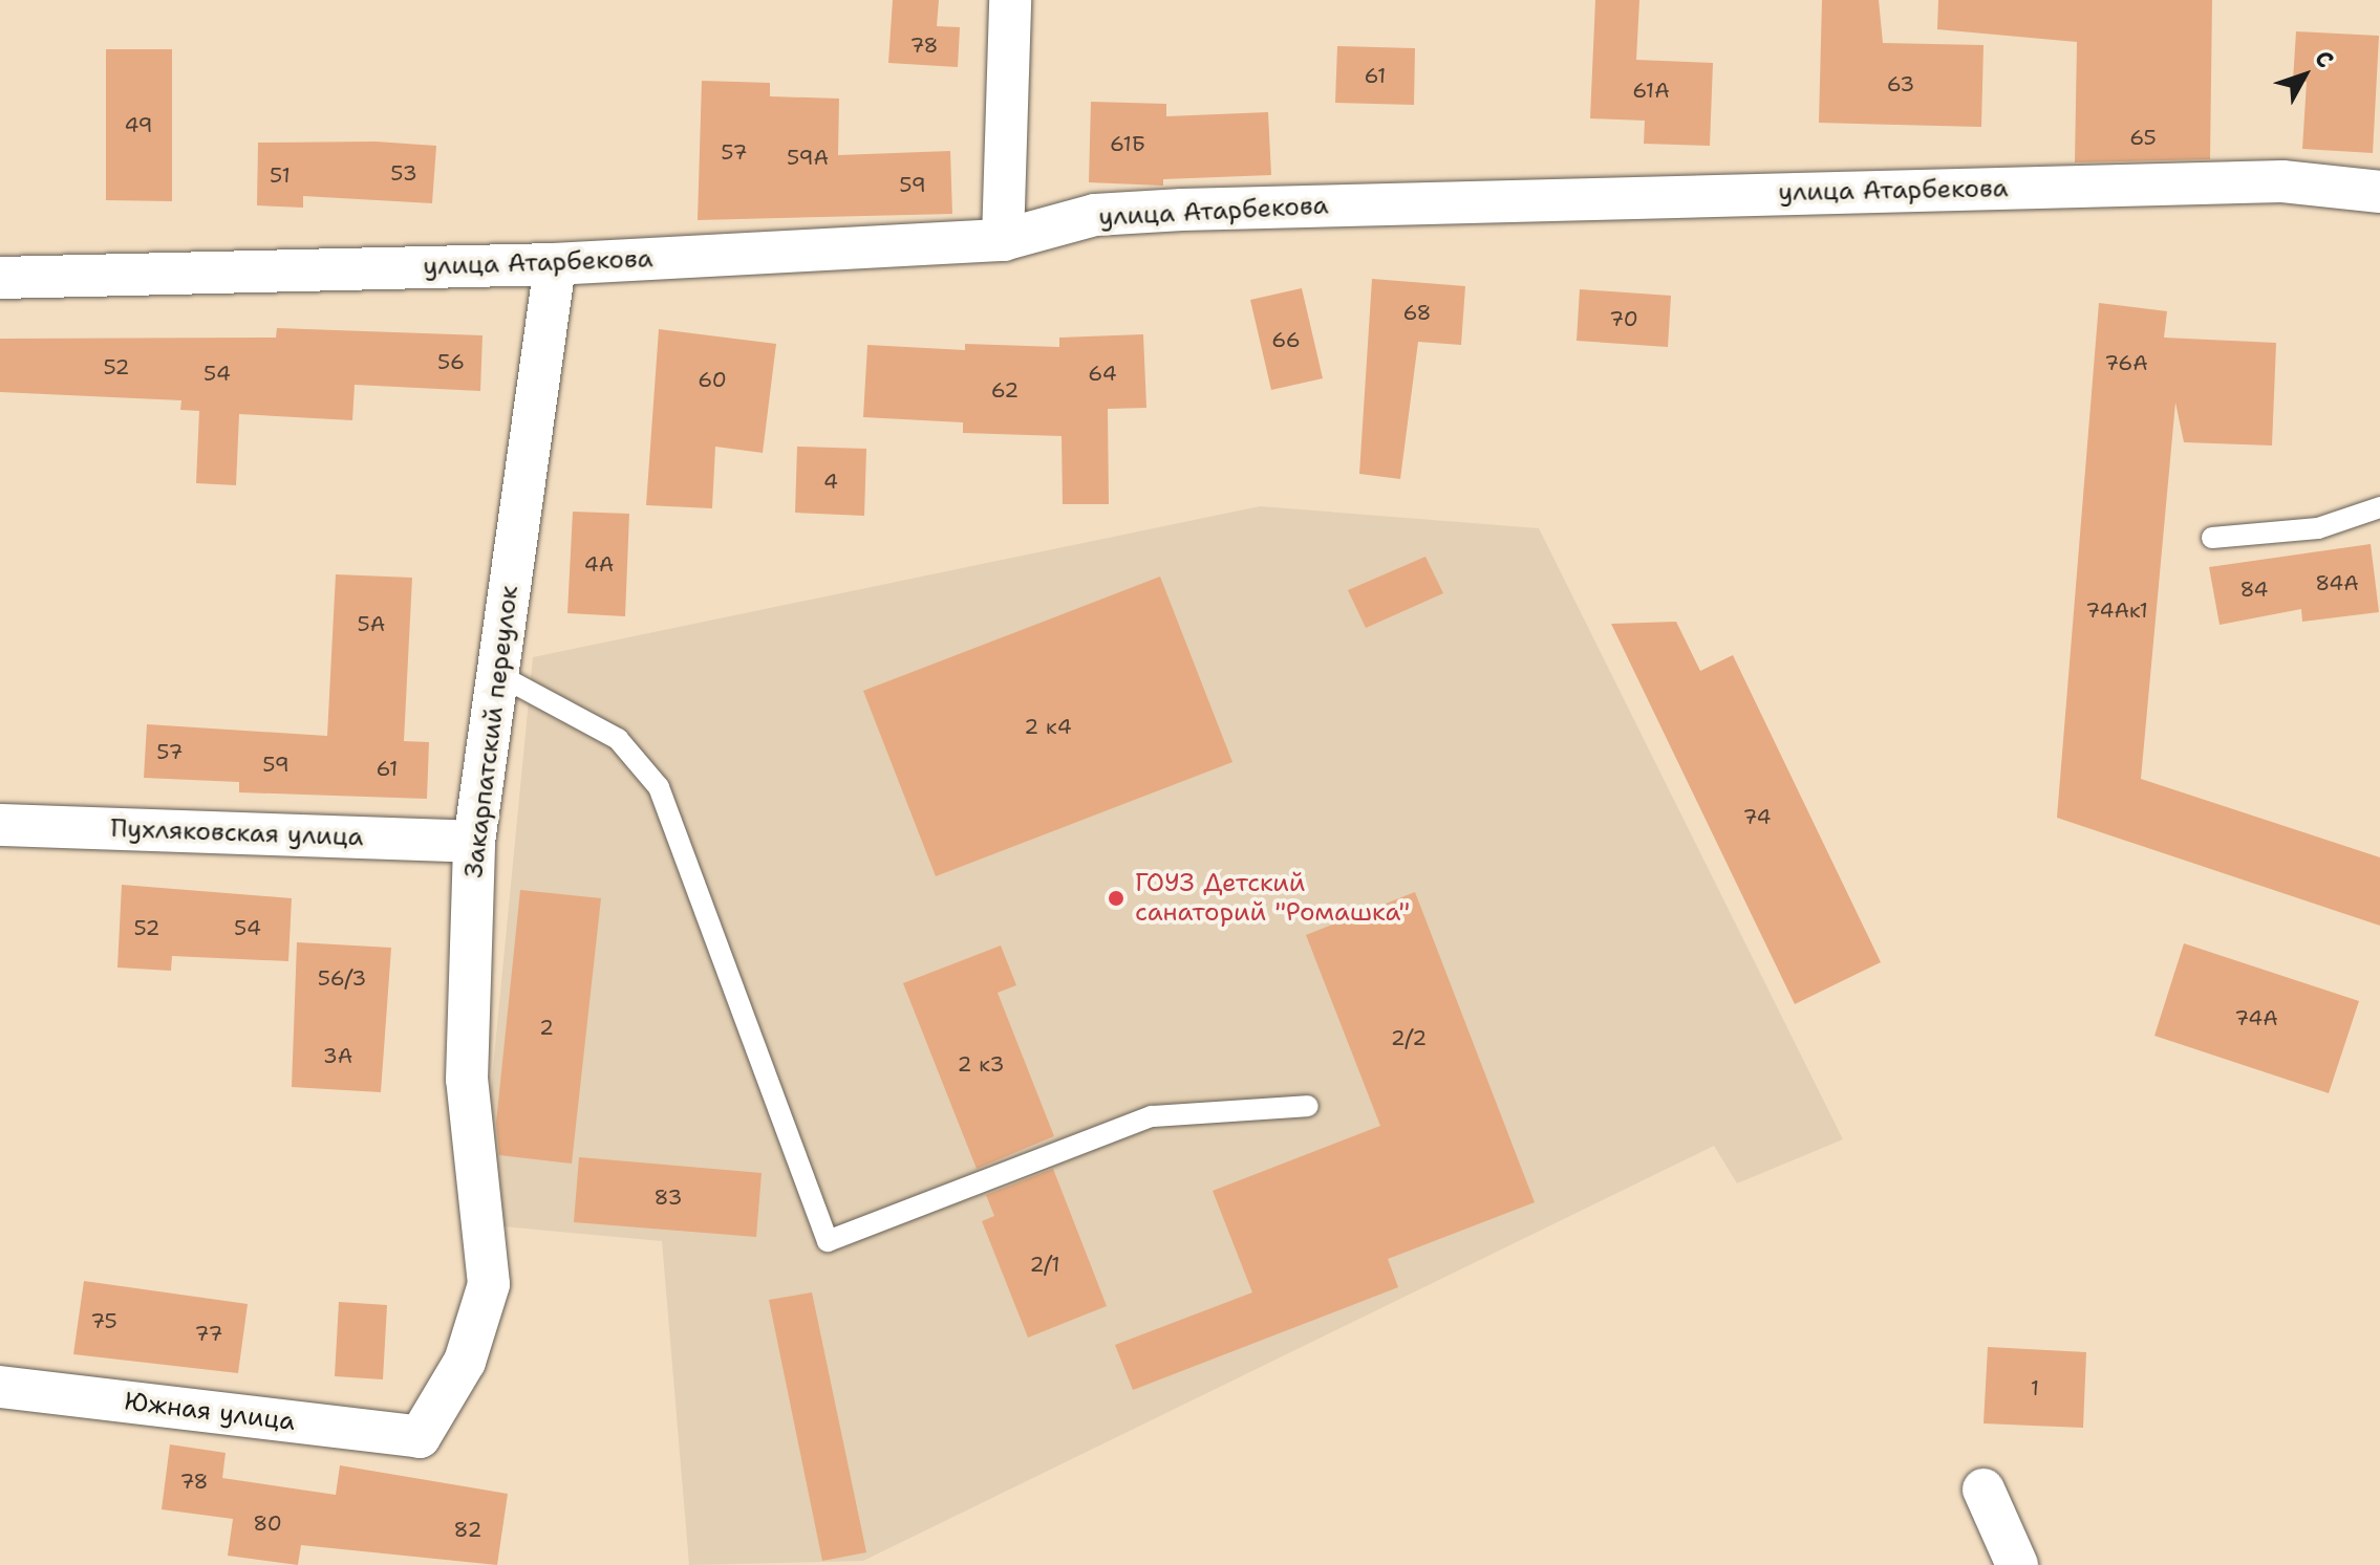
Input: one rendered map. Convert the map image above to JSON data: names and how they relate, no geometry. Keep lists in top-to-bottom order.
{
  "streets": {
    "street": [
      "улица Атарбекова",
      "Закарпатский переулок",
      "Пухляковская улица",
      "Южная улица"
    ]
  },
  "crossings": [
    ["улица Атарбекова", "Закарпатский переулок"],
    ["Закарпатский переулок", "Пухляковская улица"],
    ["Закарпатский переулок", "Южная улица"]
  ],
  "places": ["ГОУЗ Детский санаторий \"Ромашка\""],
  "house_numbers": [
    "78",
    "61",
    "63",
    "61А",
    "49",
    "65",
    "61Б",
    "57",
    "59А",
    "53",
    "51",
    "59",
    "68",
    "70",
    "66",
    "56",
    "76А",
    "52",
    "54",
    "64",
    "60",
    "62",
    "4",
    "4А",
    "84А",
    "84",
    "74Ак1",
    "5А",
    "2 к4",
    "57",
    "59",
    "61",
    "74",
    "52",
    "54",
    "56/3",
    "74А",
    "2",
    "2/2",
    "3А",
    "2 к3",
    "83",
    "2/1",
    "75",
    "77",
    "1",
    "78",
    "80",
    "82"
  ],
  "north": "top right"
}
